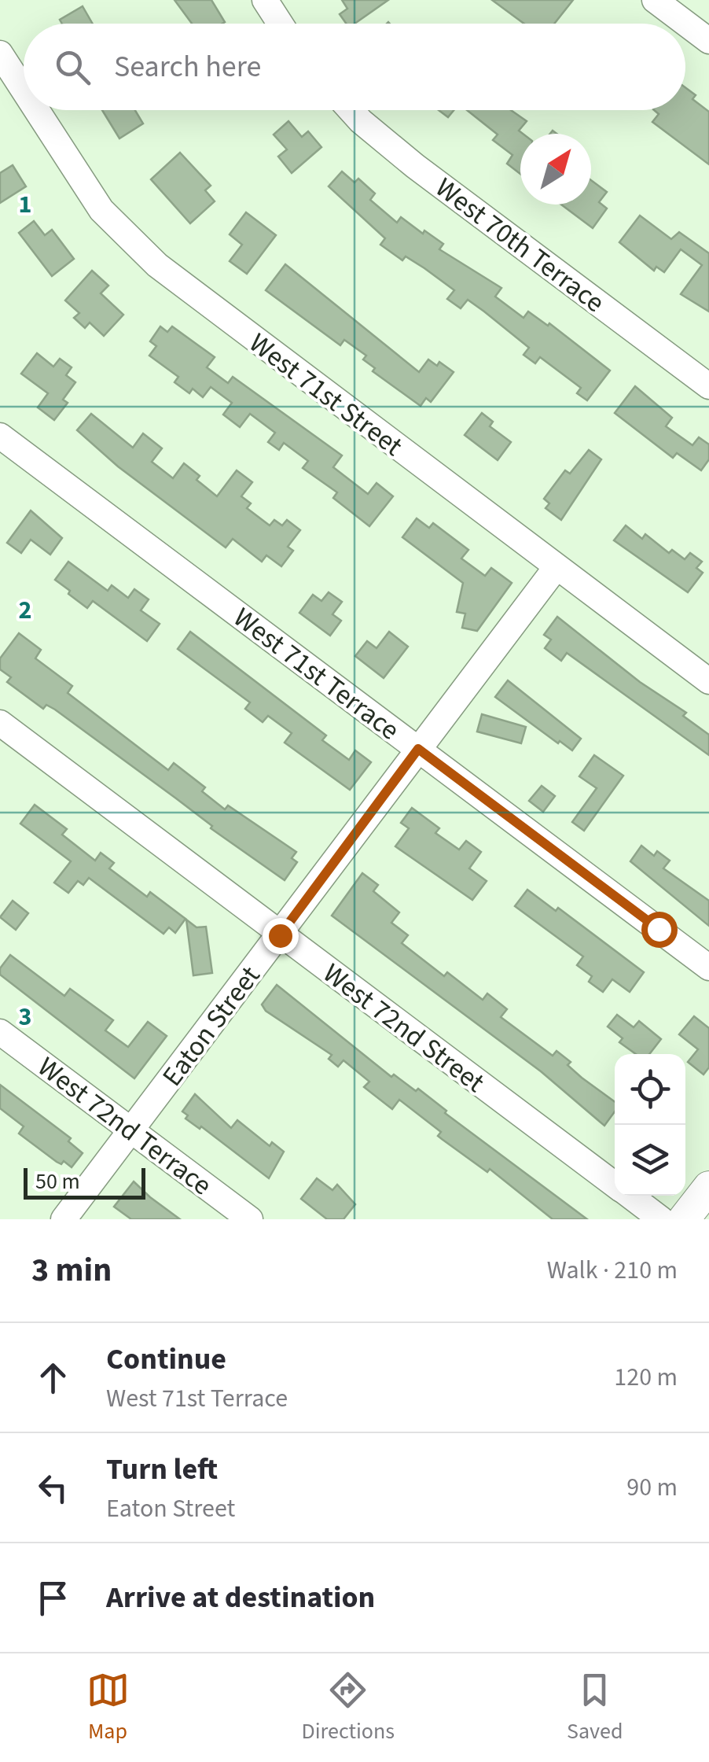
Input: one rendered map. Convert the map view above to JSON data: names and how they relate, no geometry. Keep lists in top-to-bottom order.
{
  "streets": {
    "street": [
      "West 70th Terrace",
      "West 71st Street",
      "West 71st Terrace",
      "Eaton Street",
      "West 72nd Street",
      "West 72nd Terrace"
    ]
  },
  "crossings": [
    ["West 71st Street", "Eaton Street"],
    ["West 71st Terrace", "Eaton Street"],
    ["Eaton Street", "West 72nd Street"],
    ["Eaton Street", "West 72nd Terrace"]
  ],
  "scale_bar": "50 m",
  "north": "top right",
  "page": {
    "search": "Search here",
    "scale": "50 m",
    "heading": ["3 min", "Walk · 210 m"],
    "list": [
      ["Continue", "West 71st Terrace", "120 m"],
      ["Turn left", "Eaton Street", "90 m"],
      "Arrive at destination"
    ],
    "nav": ["Map", "Directions", "Saved"]
  },
  "grid": {
    "rows": ["1", "2", "3"]
  }
}
